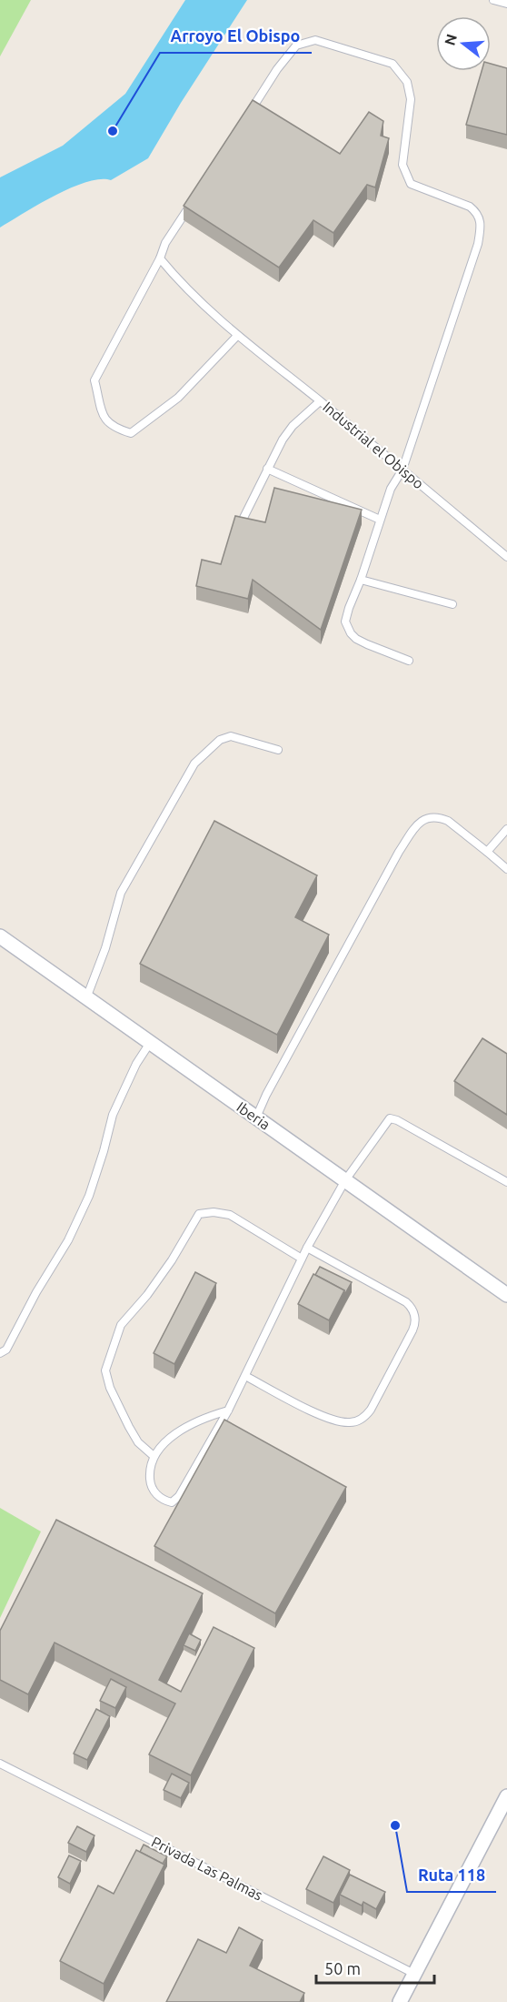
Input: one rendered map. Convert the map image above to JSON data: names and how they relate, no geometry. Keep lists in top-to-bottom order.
{
  "streets": {
    "street": ["Iberia"],
    "lane": ["Industrial el Obispo", "Privada Las Palmas"]
  },
  "places": ["Arroyo El Obispo", "Ruta 118"],
  "scale_bar": "50 m",
  "north": "left"
}
